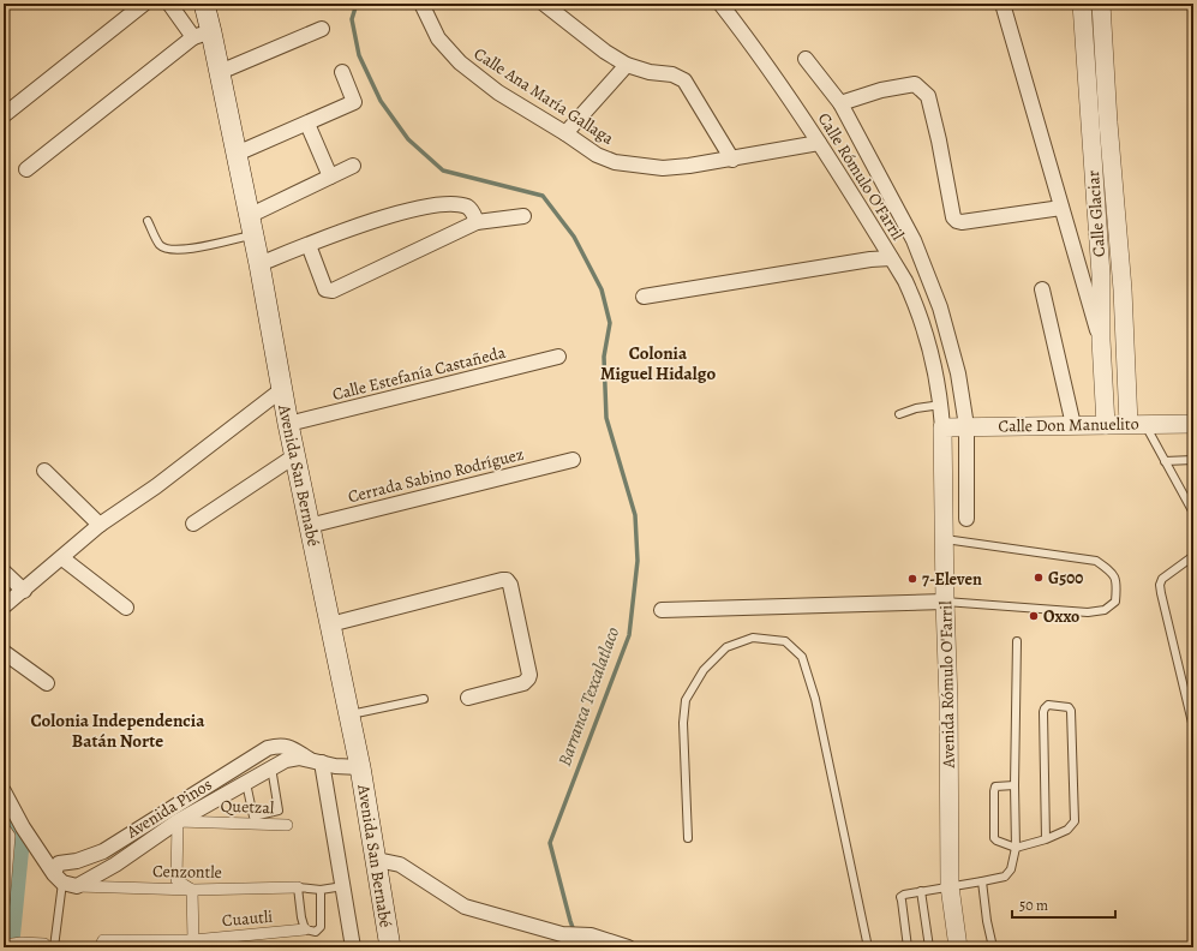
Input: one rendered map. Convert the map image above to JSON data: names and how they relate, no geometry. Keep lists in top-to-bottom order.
{
  "streets": {
    "main road": ["Avenida San Bernabé"],
    "street": [
      "Calle Ana María Gallaga",
      "Calle Rómulo O'Farril",
      "Calle Glaciar",
      "Calle Estefanía Castañeda",
      "Calle Don Manuelito",
      "Cerrada Sabino Rodríguez",
      "Avenida Rómulo O'Farril",
      "Quetzal",
      "Avenida Pinos",
      "Cenzontle",
      "Cuautli"
    ]
  },
  "crossings": [
    ["Calle Ana María Gallaga", "Calle Rómulo O'Farril"],
    ["Calle Rómulo O'Farril", "Avenida Rómulo O'Farril"],
    ["Calle Glaciar", "Calle Don Manuelito"],
    ["Calle Estefanía Castañeda", "Avenida San Bernabé"],
    ["Calle Don Manuelito", "Avenida Rómulo O'Farril"],
    ["Avenida San Bernabé", "Cerrada Sabino Rodríguez"],
    ["Avenida San Bernabé", "Avenida Pinos"],
    ["Quetzal", "Avenida Pinos"],
    ["Avenida Pinos", "Cenzontle"]
  ],
  "districts": ["Colonia Miguel Hidalgo", "Colonia Independencia Batán Norte"],
  "water": ["Barranca Texcalatlaco"],
  "places": ["G500", "7-Eleven", "Oxxo"],
  "scale_bar": "50 m"
}
